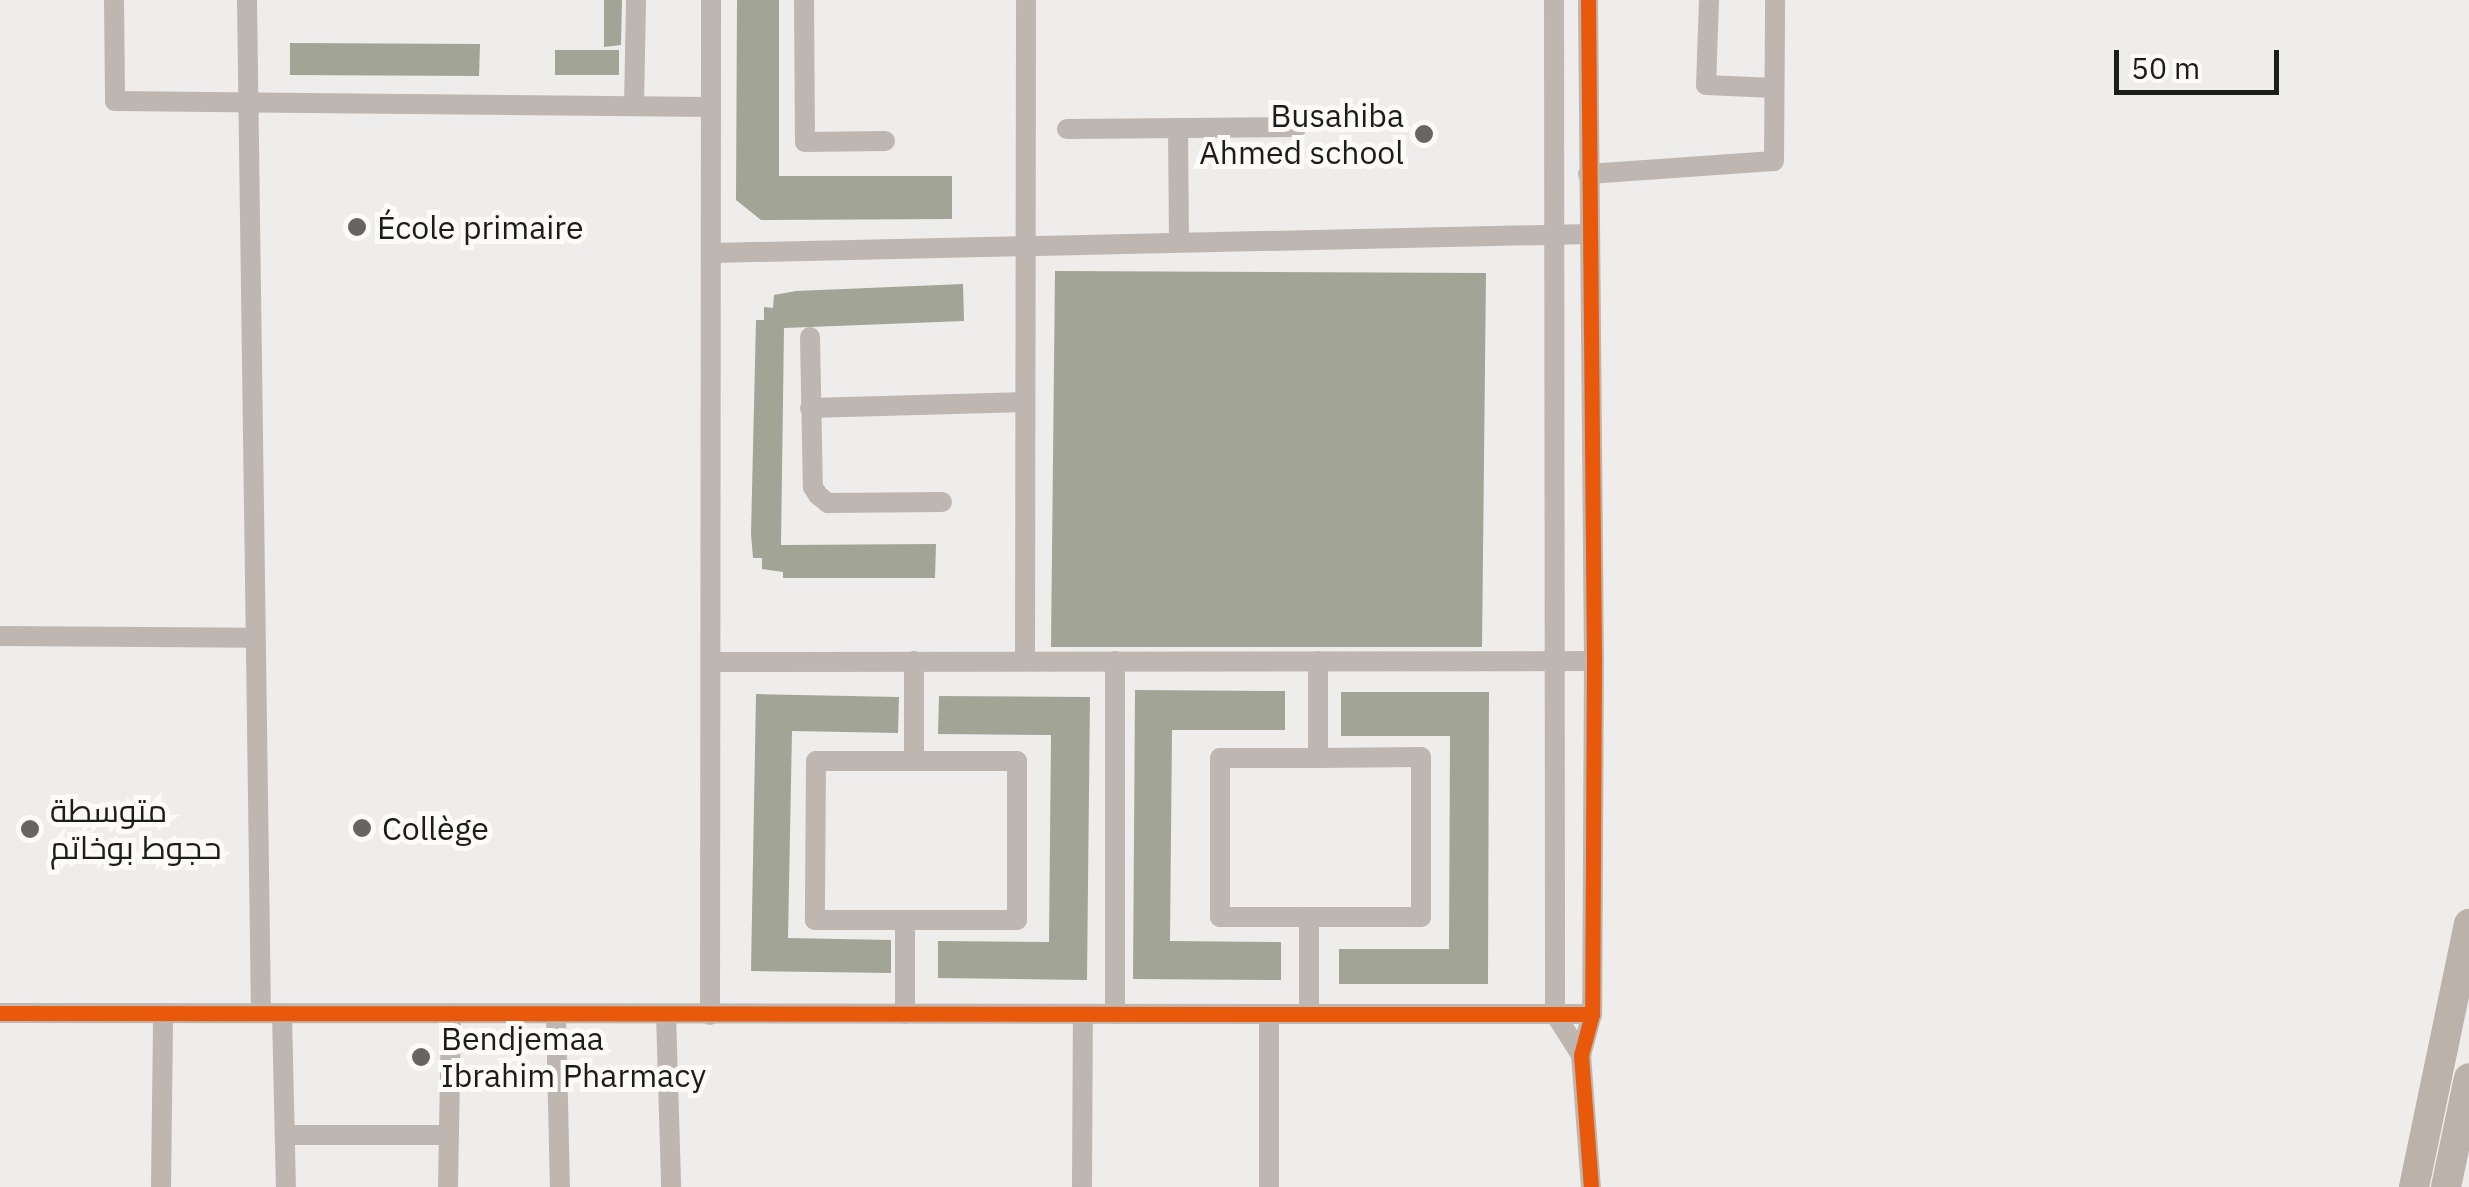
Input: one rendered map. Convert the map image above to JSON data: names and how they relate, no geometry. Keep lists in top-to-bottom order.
{
  "places": [
    "Busahiba Ahmed school",
    "École primaire",
    "Collège",
    "متوسطة حجوط بوخاتم",
    "Bendjemaa Ibrahim Pharmacy"
  ],
  "scale_bar": "50 m"
}
